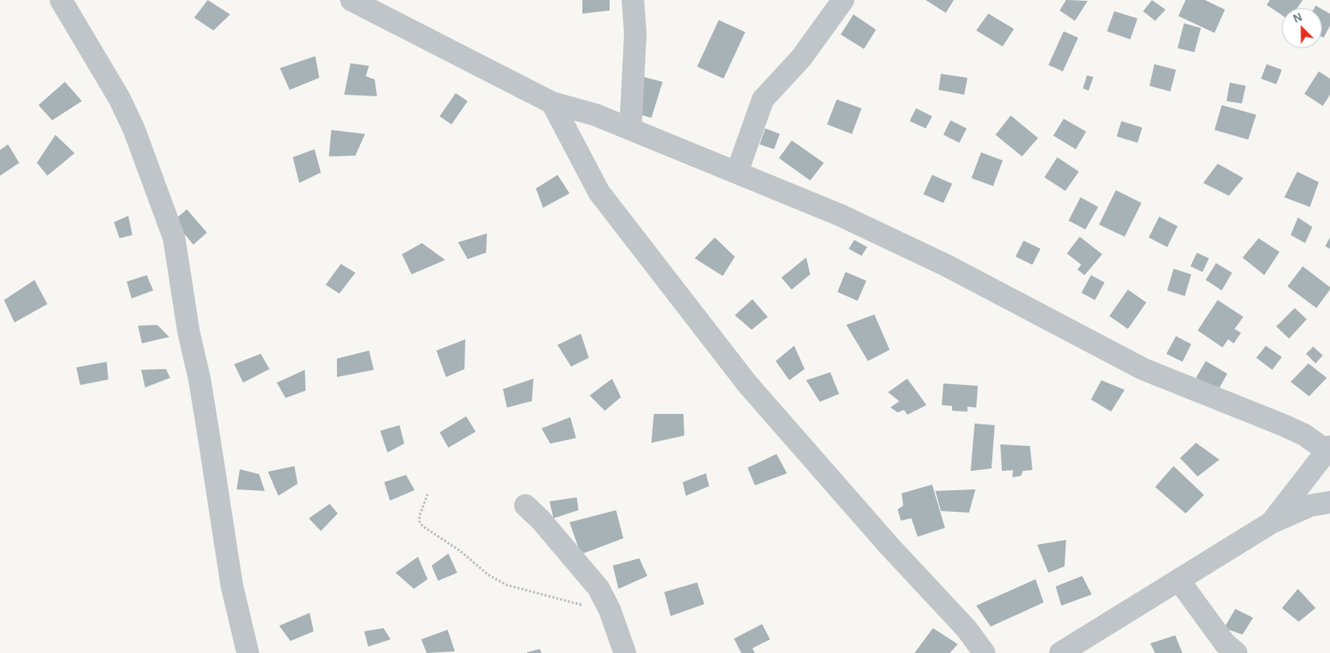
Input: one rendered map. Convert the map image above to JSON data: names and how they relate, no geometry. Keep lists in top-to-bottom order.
{
  "north": "top left"
}
